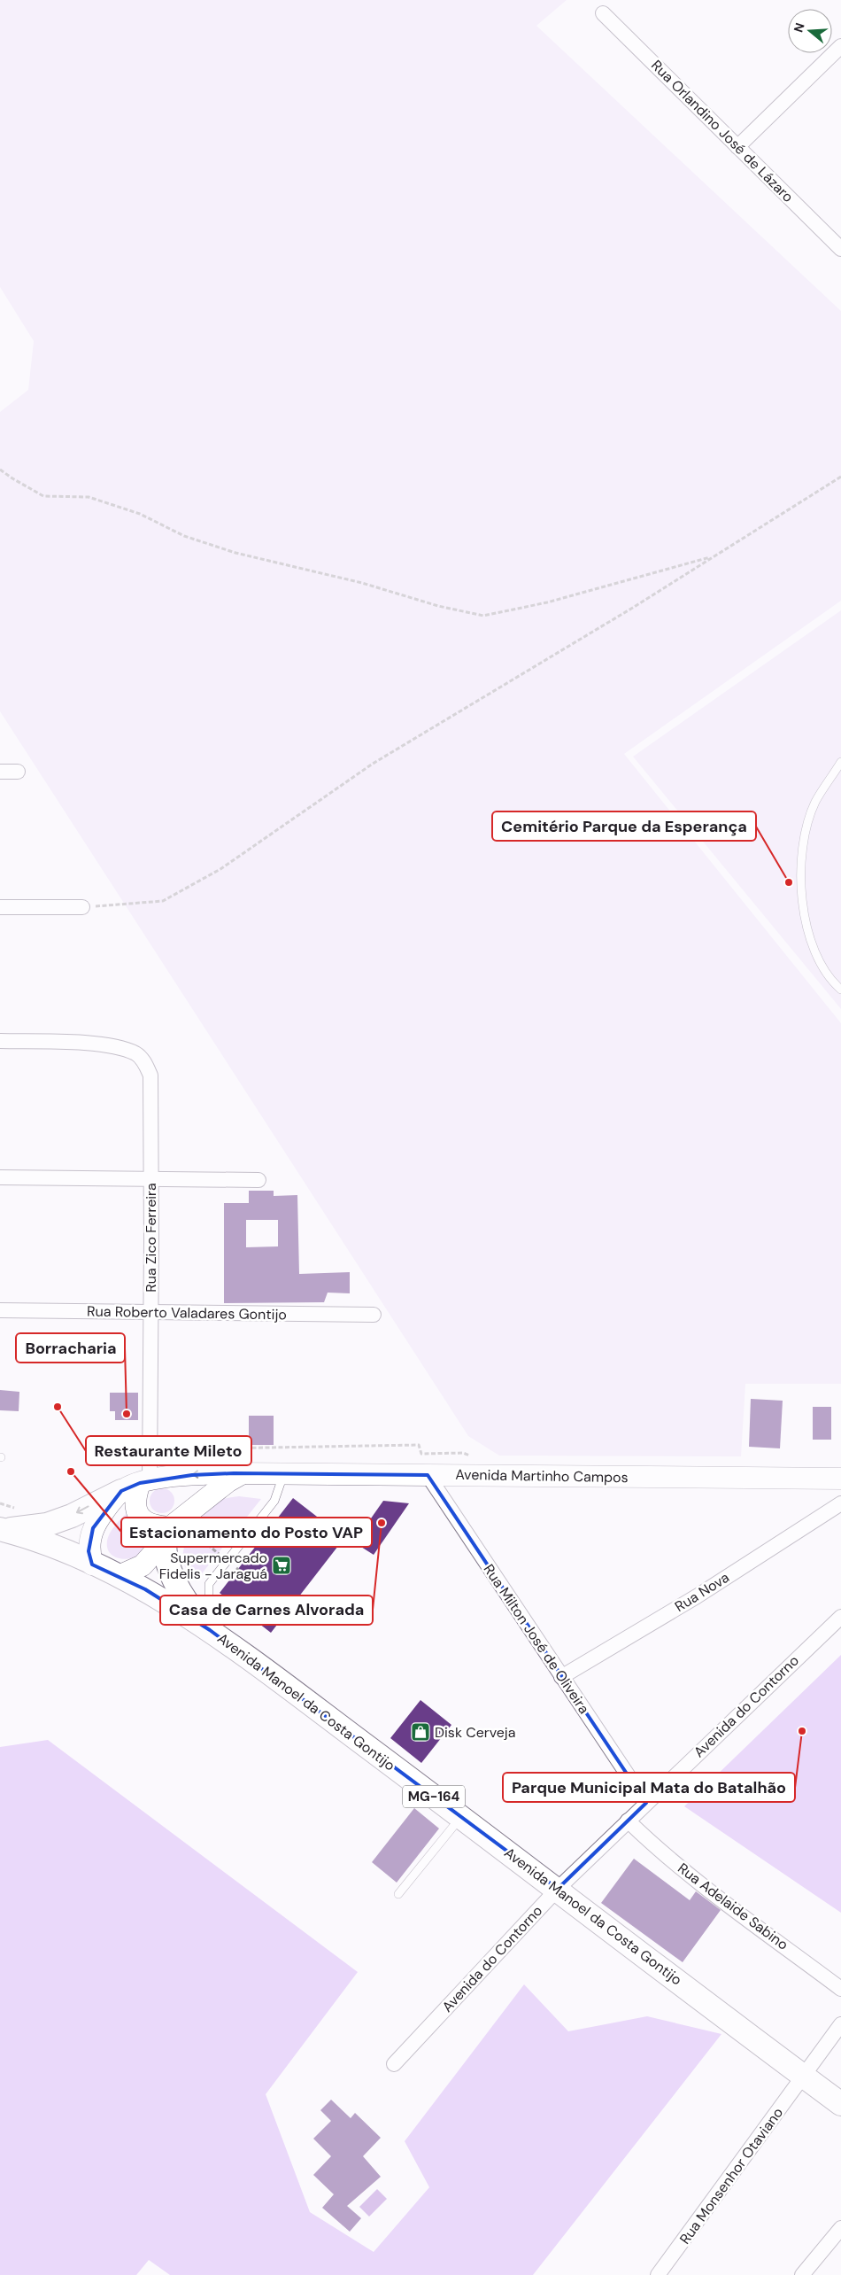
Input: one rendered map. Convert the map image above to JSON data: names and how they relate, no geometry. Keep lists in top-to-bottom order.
{
  "streets": {
    "main road": ["Avenida Martinho Campos", "Avenida Manoel da Costa Gontijo", "MG-164"],
    "street": [
      "Rua Orlandino José de Lázaro",
      "Rua Zico Ferreira",
      "Rua Roberto Valadares Gontijo",
      "Rua Nova",
      "Rua Milton José de Oliveira",
      "Avenida do Contorno",
      "Rua Adelaide Sabino",
      "Rua Monsenhor Otaviano"
    ]
  },
  "crossings": [
    ["Rua Zico Ferreira", "Rua Roberto Valadares Gontijo"],
    ["Rua Zico Ferreira", "Avenida Martinho Campos"],
    ["Avenida Martinho Campos", "Rua Milton José de Oliveira"],
    ["Rua Nova", "Rua Milton José de Oliveira"],
    ["Rua Milton José de Oliveira", "Avenida do Contorno"],
    ["Avenida Manoel da Costa Gontijo", "Avenida do Contorno"],
    ["Avenida Manoel da Costa Gontijo", "Rua Monsenhor Otaviano"],
    ["Avenida do Contorno", "Rua Adelaide Sabino"]
  ],
  "places": {
    "other": [
      "Cemitério Parque da Esperança",
      "Restaurante Mileto",
      "Borracharia",
      "Estacionamento do Posto VAP",
      "Casa de Carnes Alvorada",
      "Parque Municipal Mata do Batalhão"
    ],
    "supermarket": ["Supermercado Fidelis - Jaraguá"],
    "shop": ["Disk Cerveja"]
  },
  "north": "left"
}
